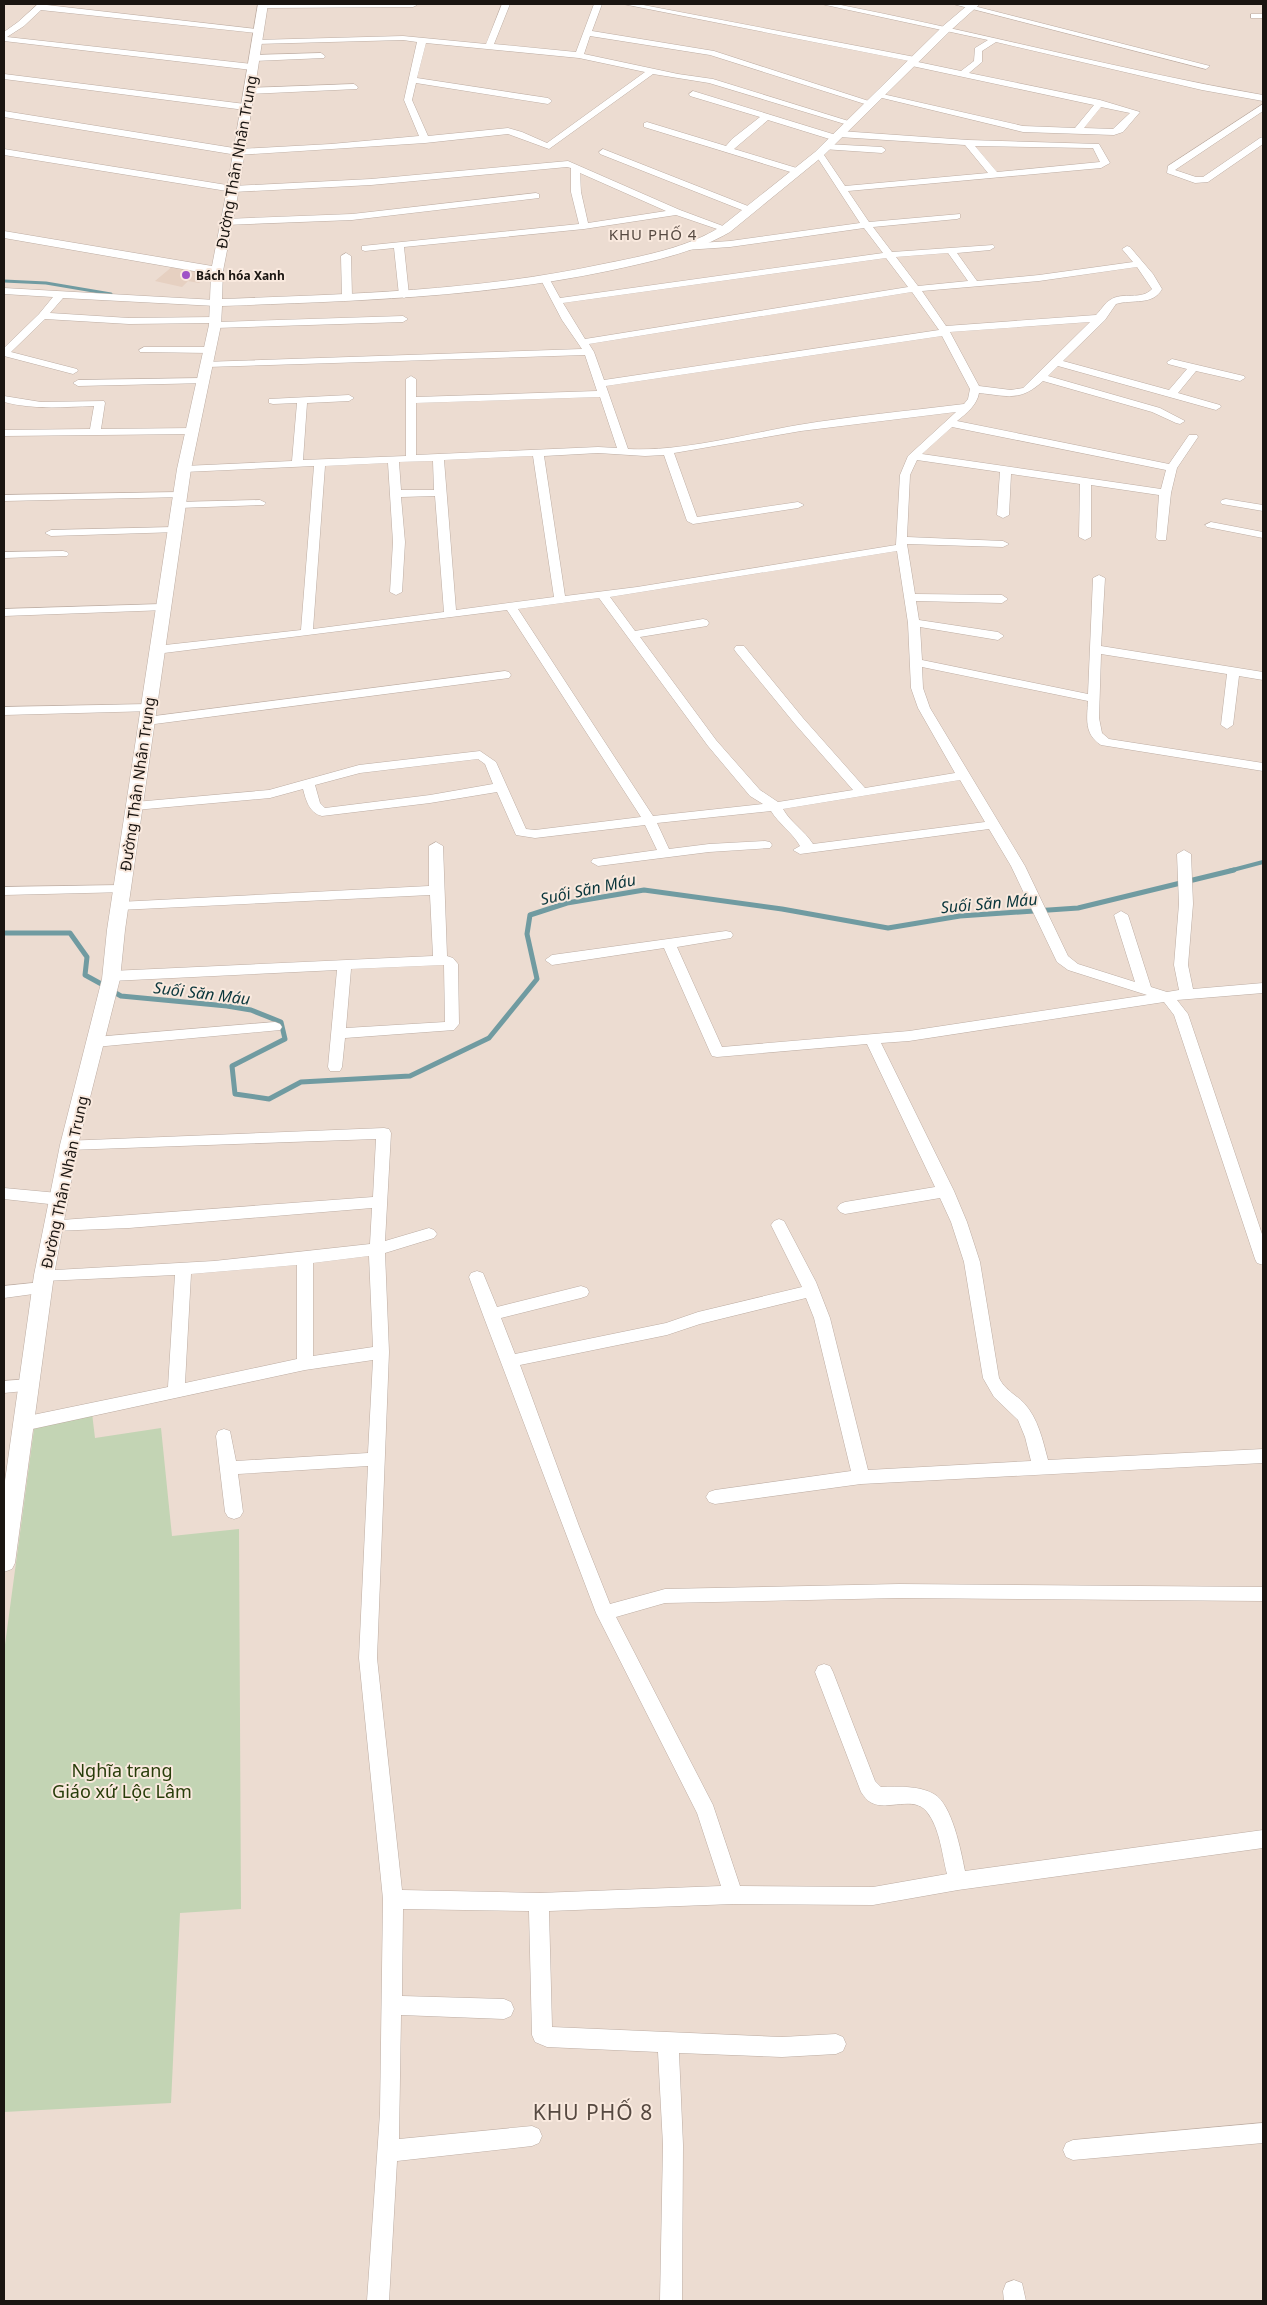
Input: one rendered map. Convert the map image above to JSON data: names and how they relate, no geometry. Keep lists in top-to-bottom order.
{
  "streets": {
    "street": ["Đường Thân Nhân Trung"]
  },
  "districts": ["KHU PHỐ 4", "KHU PHỐ 8"],
  "water": ["Suối Săn Máu"],
  "parks": ["Nghĩa trang Giáo xứ Lộc Lâm"],
  "places": ["Bách hóa Xanh"]
}
